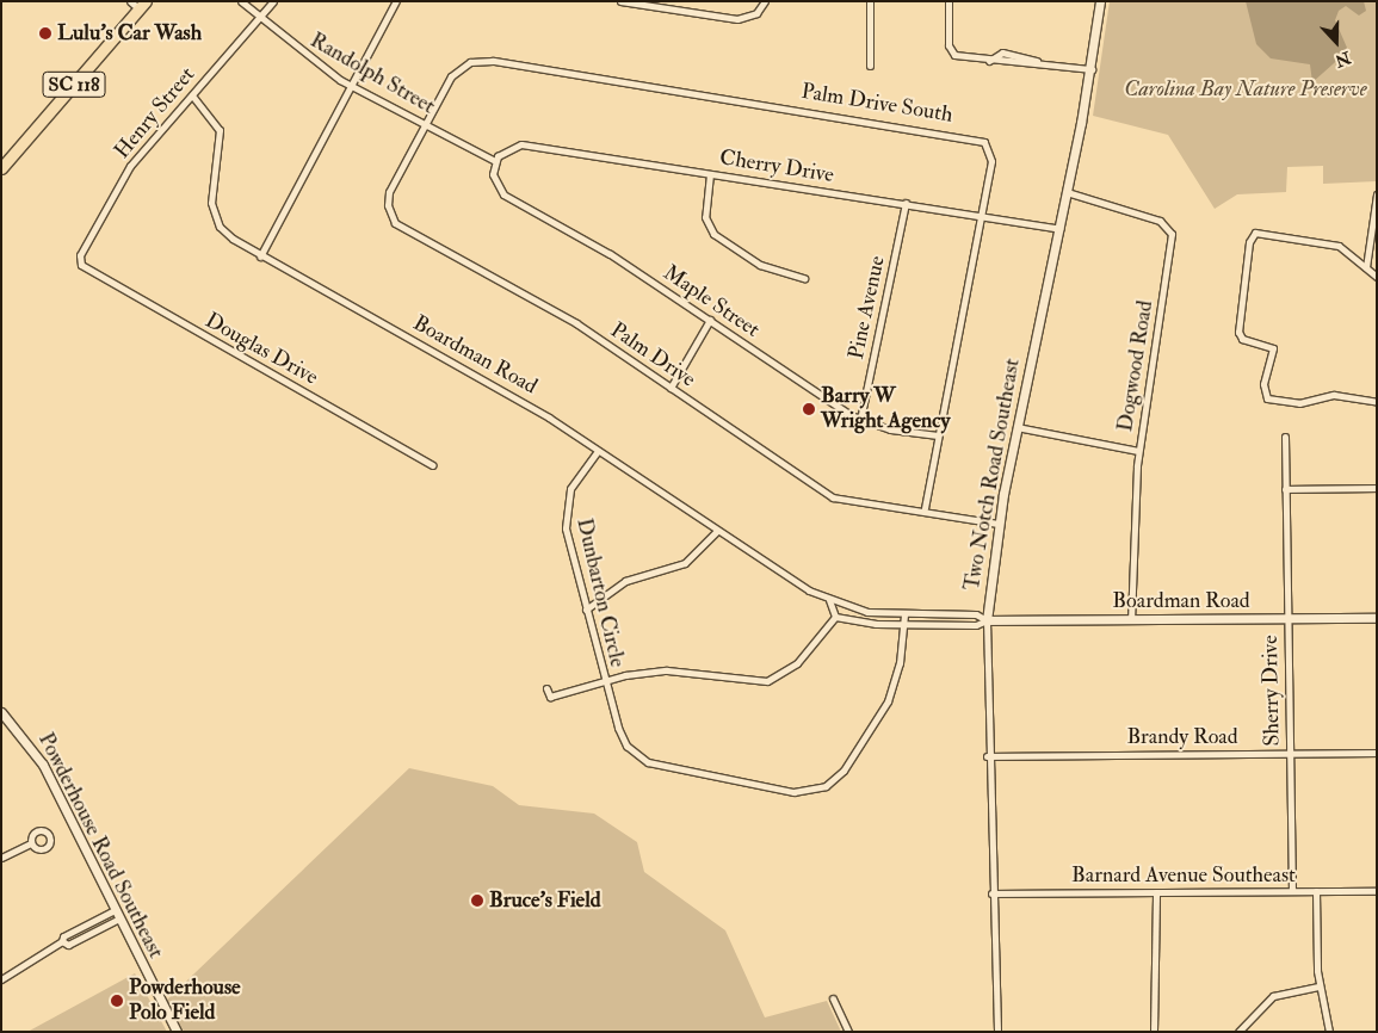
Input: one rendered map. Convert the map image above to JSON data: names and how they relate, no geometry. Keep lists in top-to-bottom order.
{
  "streets": {
    "main road": ["SC 118"],
    "street": [
      "Randolph Street",
      "Palm Drive South",
      "Henry Street",
      "Cherry Drive",
      "Maple Street",
      "Pine Avenue",
      "Douglas Drive",
      "Boardman Road",
      "Palm Drive",
      "Dogwood Road",
      "Two Notch Road Southeast",
      "Dunbarton Circle",
      "Sherry Drive",
      "Brandy Road",
      "Powderhouse Road Southeast",
      "Barnard Avenue Southeast"
    ]
  },
  "crossings": [
    ["Randolph Street", "Palm Drive South"],
    ["Randolph Street", "Henry Street"],
    ["Randolph Street", "Cherry Drive"],
    ["Randolph Street", "Maple Street"],
    ["Randolph Street", "Palm Drive"],
    ["Palm Drive South", "Cherry Drive"],
    ["Palm Drive South", "Maple Street"],
    ["Palm Drive South", "Palm Drive"],
    ["Henry Street", "Douglas Drive"],
    ["Henry Street", "Boardman Road"],
    ["Cherry Drive", "Maple Street"],
    ["Cherry Drive", "Pine Avenue"],
    ["Cherry Drive", "Two Notch Road Southeast"],
    ["Maple Street", "Pine Avenue"],
    ["Boardman Road", "Dogwood Road"],
    ["Boardman Road", "Two Notch Road Southeast"],
    ["Boardman Road", "Dunbarton Circle"],
    ["Boardman Road", "Sherry Drive"],
    ["Palm Drive", "Two Notch Road Southeast"],
    ["Dogwood Road", "Two Notch Road Southeast"],
    ["Two Notch Road Southeast", "Brandy Road"],
    ["Two Notch Road Southeast", "Barnard Avenue Southeast"],
    ["Sherry Drive", "Brandy Road"],
    ["Sherry Drive", "Barnard Avenue Southeast"]
  ],
  "parks": ["Carolina Bay Nature Preserve"],
  "places": [
    "Lulu's Car Wash",
    "Barry W Wright Agency",
    "Bruce's Field",
    "Powderhouse Polo Field"
  ],
  "north": "bottom"
}
